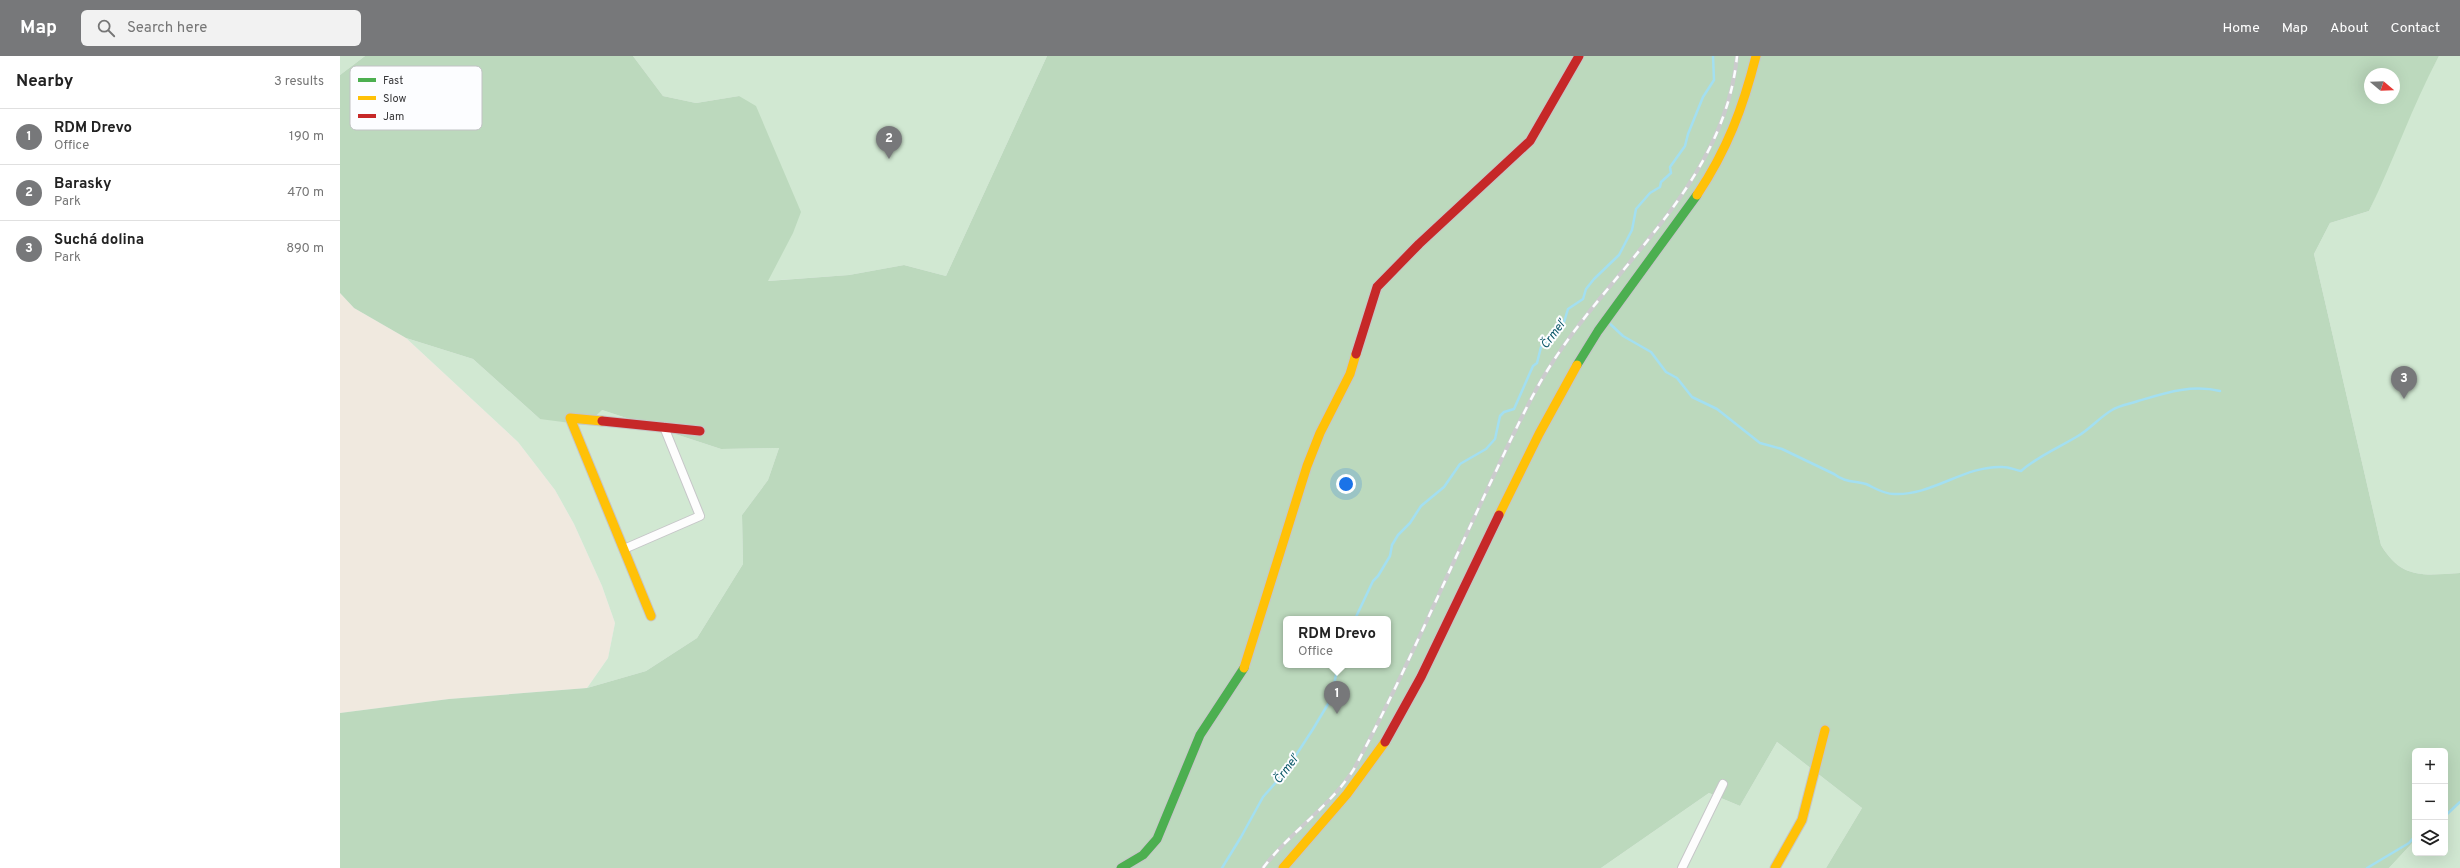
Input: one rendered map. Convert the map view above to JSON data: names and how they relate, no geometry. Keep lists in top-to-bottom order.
{
  "water": ["Črmeľ"],
  "legend": ["Fast", "Slow", "Jam"],
  "north": "right",
  "page": {
    "header": "Map",
    "search": "Search here",
    "nav": [
      "Home",
      "Map",
      "About",
      "Contact"
    ],
    "heading": ["Nearby", "3 results"],
    "list": [
      {
        "mark": "1",
        "name": "RDM Drevo",
        "note": "Office",
        "value": "190 m"
      },
      {
        "mark": "2",
        "name": "Barasky",
        "note": "Park",
        "value": "470 m"
      },
      {
        "mark": "3",
        "name": "Suchá dolina",
        "note": "Park",
        "value": "890 m"
      }
    ],
    "pins": ["2", "3", "1"],
    "popup": ["RDM Drevo", "Office"],
    "map_buttons": ["+", "−"]
  }
}
